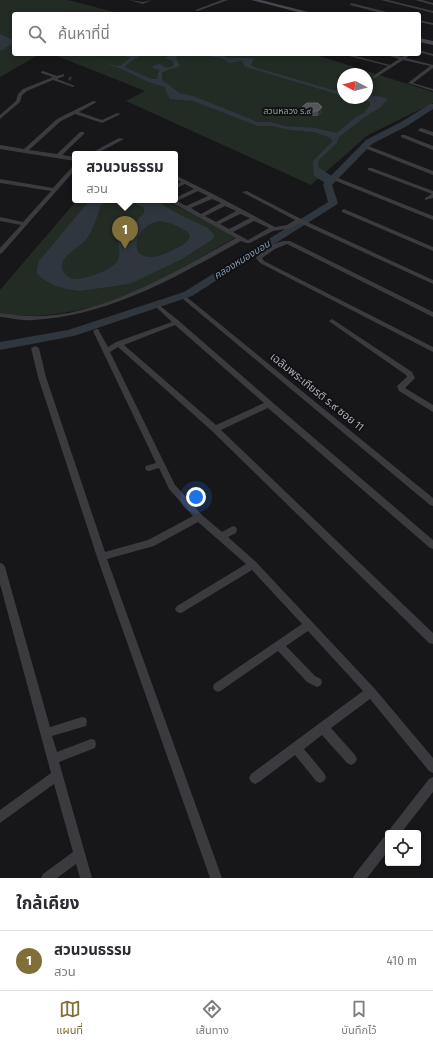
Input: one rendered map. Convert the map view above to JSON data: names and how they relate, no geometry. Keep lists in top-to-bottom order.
{
  "streets": {
    "street": ["เฉลิมพระเกียรติ ร.๙ ซอย 11"]
  },
  "water": ["คลองหนองบอน"],
  "parks": ["สวนหลวง ร.๙"],
  "north": "left",
  "page": {
    "search": "ค้นหาที่นี่",
    "popup": ["สวนวนธรรม", "สวน"],
    "pins": "1",
    "heading": "ใกล้เคียง",
    "list": [
      {
        "mark": "1",
        "name": "สวนวนธรรม",
        "note": "สวน",
        "value": "410 m"
      }
    ],
    "nav": ["แผนที่", "เส้นทาง", "บันทึกไว้"]
  }
}
